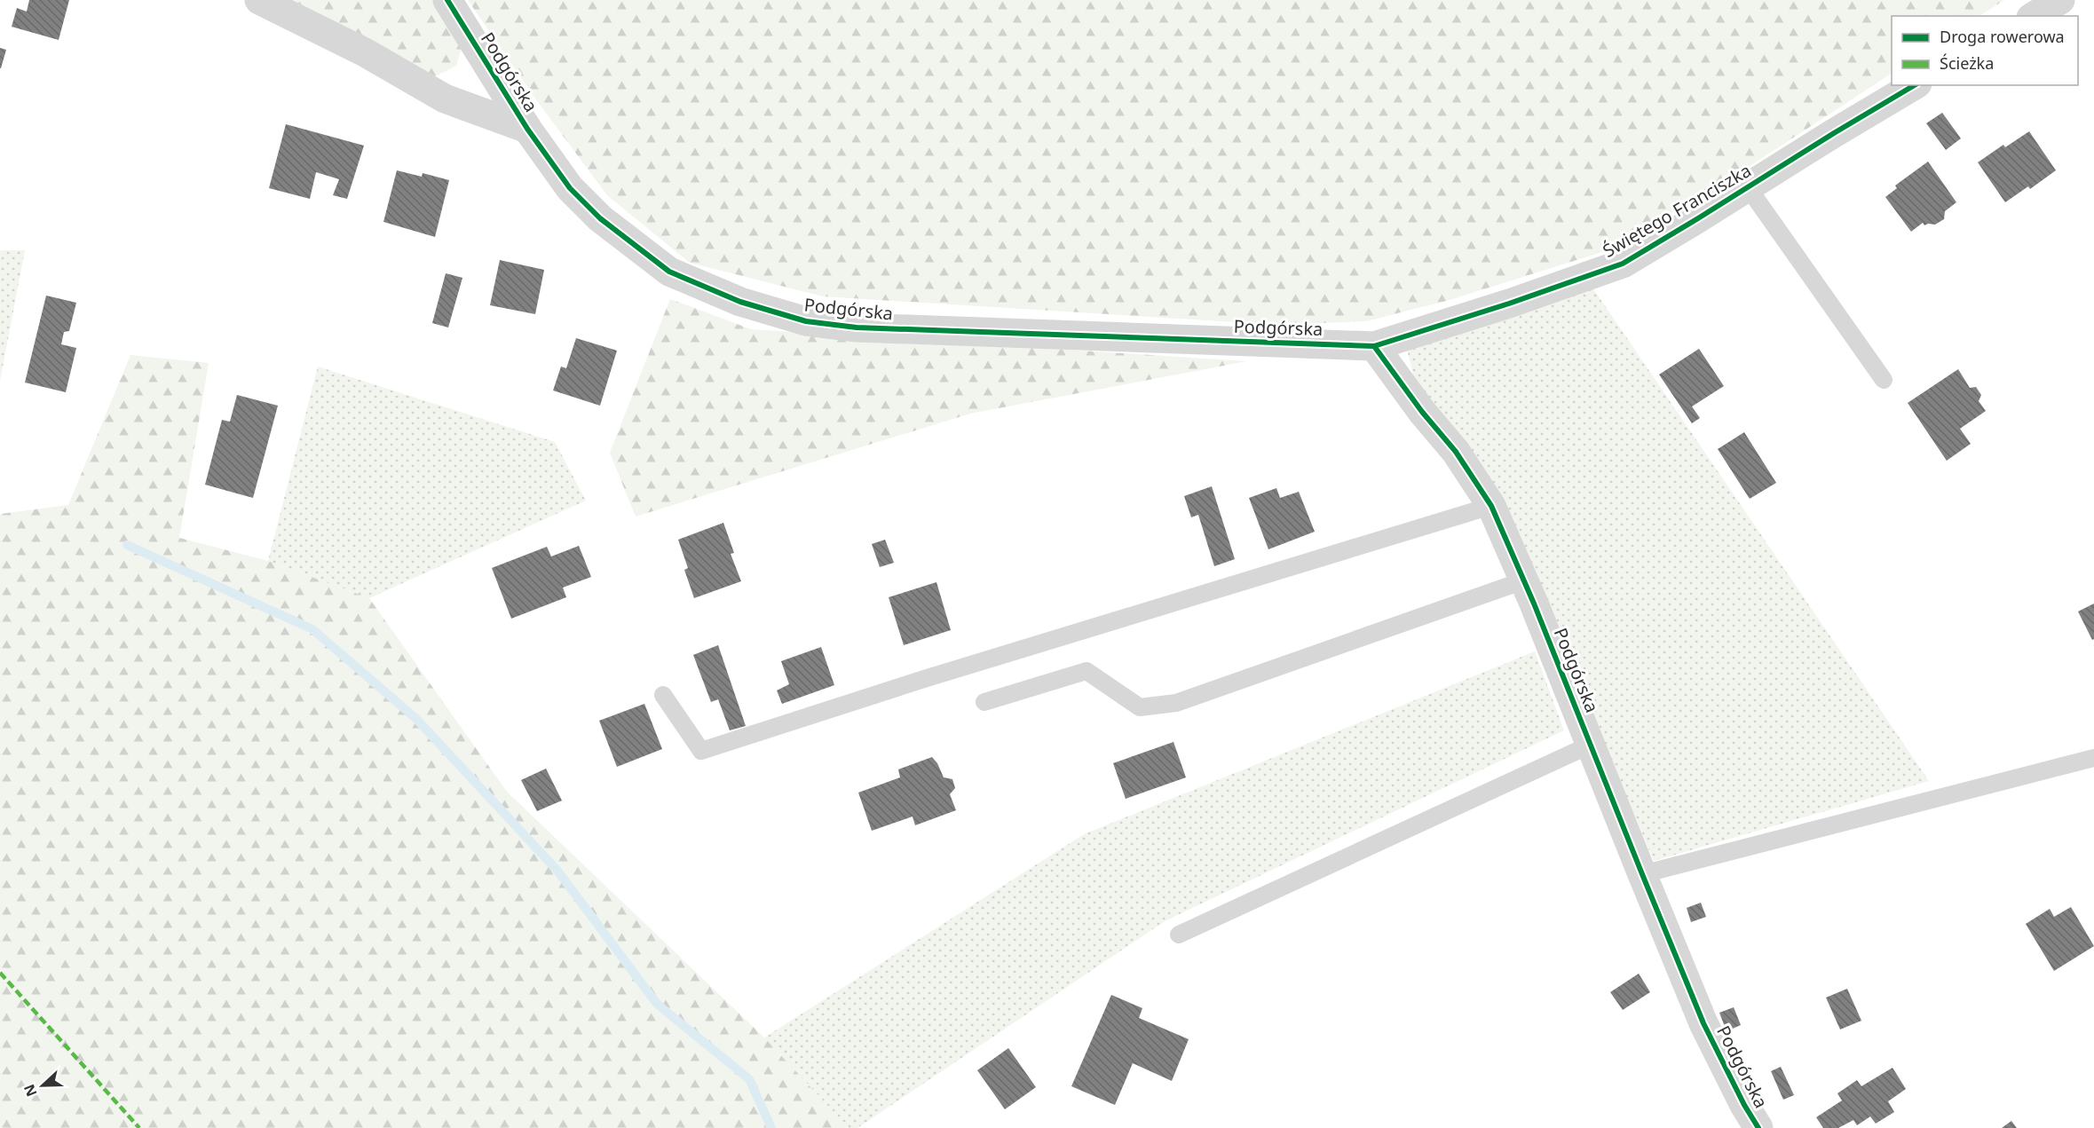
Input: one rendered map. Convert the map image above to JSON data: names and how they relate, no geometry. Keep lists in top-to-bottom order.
{
  "streets": {
    "street": ["Podgórska", "Świętego Franciszka"]
  },
  "crossings": [
    ["Podgórska", "Świętego Franciszka"]
  ],
  "legend": ["Droga rowerowa", "Ścieżka"],
  "north": "left"
}
